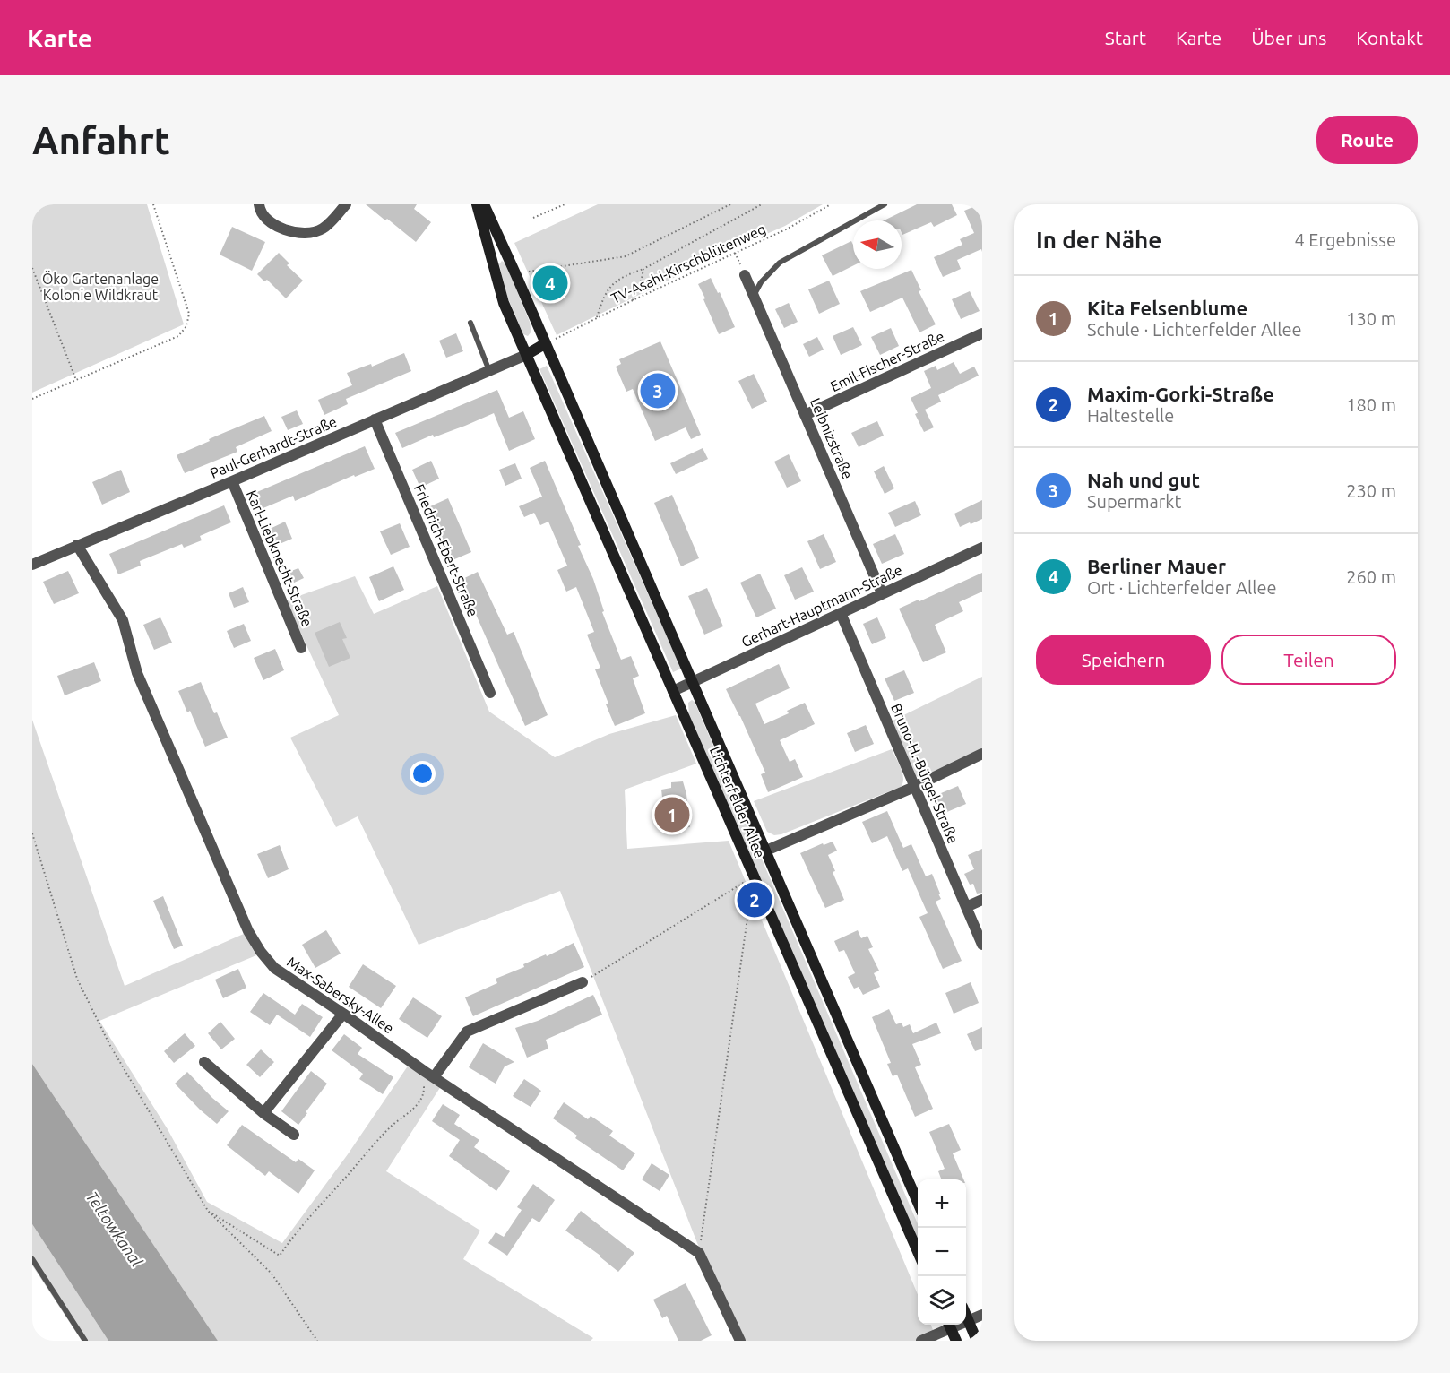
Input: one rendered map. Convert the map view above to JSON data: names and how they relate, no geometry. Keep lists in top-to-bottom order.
{
  "streets": {
    "main road": ["Lichterfelder Allee"],
    "street": [
      "Emil-Fischer-Straße",
      "Leibnizstraße",
      "Paul-Gerhardt-Straße",
      "Friedrich-Ebert-Straße",
      "Karl-Liebknecht-Straße",
      "Gerhart-Hauptmann-Straße",
      "Bruno-H.-Bürgel-Straße",
      "Max-Sabersky-Allee"
    ],
    "path": ["TV-Asahi-Kirschblütenweg"]
  },
  "crossings": [
    ["TV-Asahi-Kirschblütenweg", "Lichterfelder Allee"],
    ["Emil-Fischer-Straße", "Leibnizstraße"],
    ["Leibnizstraße", "Gerhart-Hauptmann-Straße"],
    ["Paul-Gerhardt-Straße", "Friedrich-Ebert-Straße"],
    ["Paul-Gerhardt-Straße", "Karl-Liebknecht-Straße"],
    ["Paul-Gerhardt-Straße", "Lichterfelder Allee"],
    ["Paul-Gerhardt-Straße", "Max-Sabersky-Allee"],
    ["Gerhart-Hauptmann-Straße", "Bruno-H.-Bürgel-Straße"],
    ["Gerhart-Hauptmann-Straße", "Lichterfelder Allee"]
  ],
  "water": ["Teltowkanal"],
  "parks": ["Öko Gartenanlage Kolonie Wildkraut"],
  "north": "left",
  "page": {
    "header": "Karte",
    "nav": [
      "Start",
      "Karte",
      "Über uns",
      "Kontakt"
    ],
    "buttons": [
      "Route",
      ["Speichern", "Teilen"]
    ],
    "title": "Anfahrt",
    "heading": ["In der Nähe", "4 Ergebnisse"],
    "pins": [
      "4",
      "3",
      "1",
      "2"
    ],
    "list": [
      {
        "mark": "1",
        "name": "Kita Felsenblume",
        "note": "Schule · Lichterfelder Allee",
        "value": "130 m"
      },
      {
        "mark": "2",
        "name": "Maxim-Gorki-Straße",
        "note": "Haltestelle",
        "value": "180 m"
      },
      {
        "mark": "3",
        "name": "Nah und gut",
        "note": "Supermarkt",
        "value": "230 m"
      },
      {
        "mark": "4",
        "name": "Berliner Mauer",
        "note": "Ort · Lichterfelder Allee",
        "value": "260 m"
      }
    ],
    "map_buttons": ["+", "−"]
  }
}
